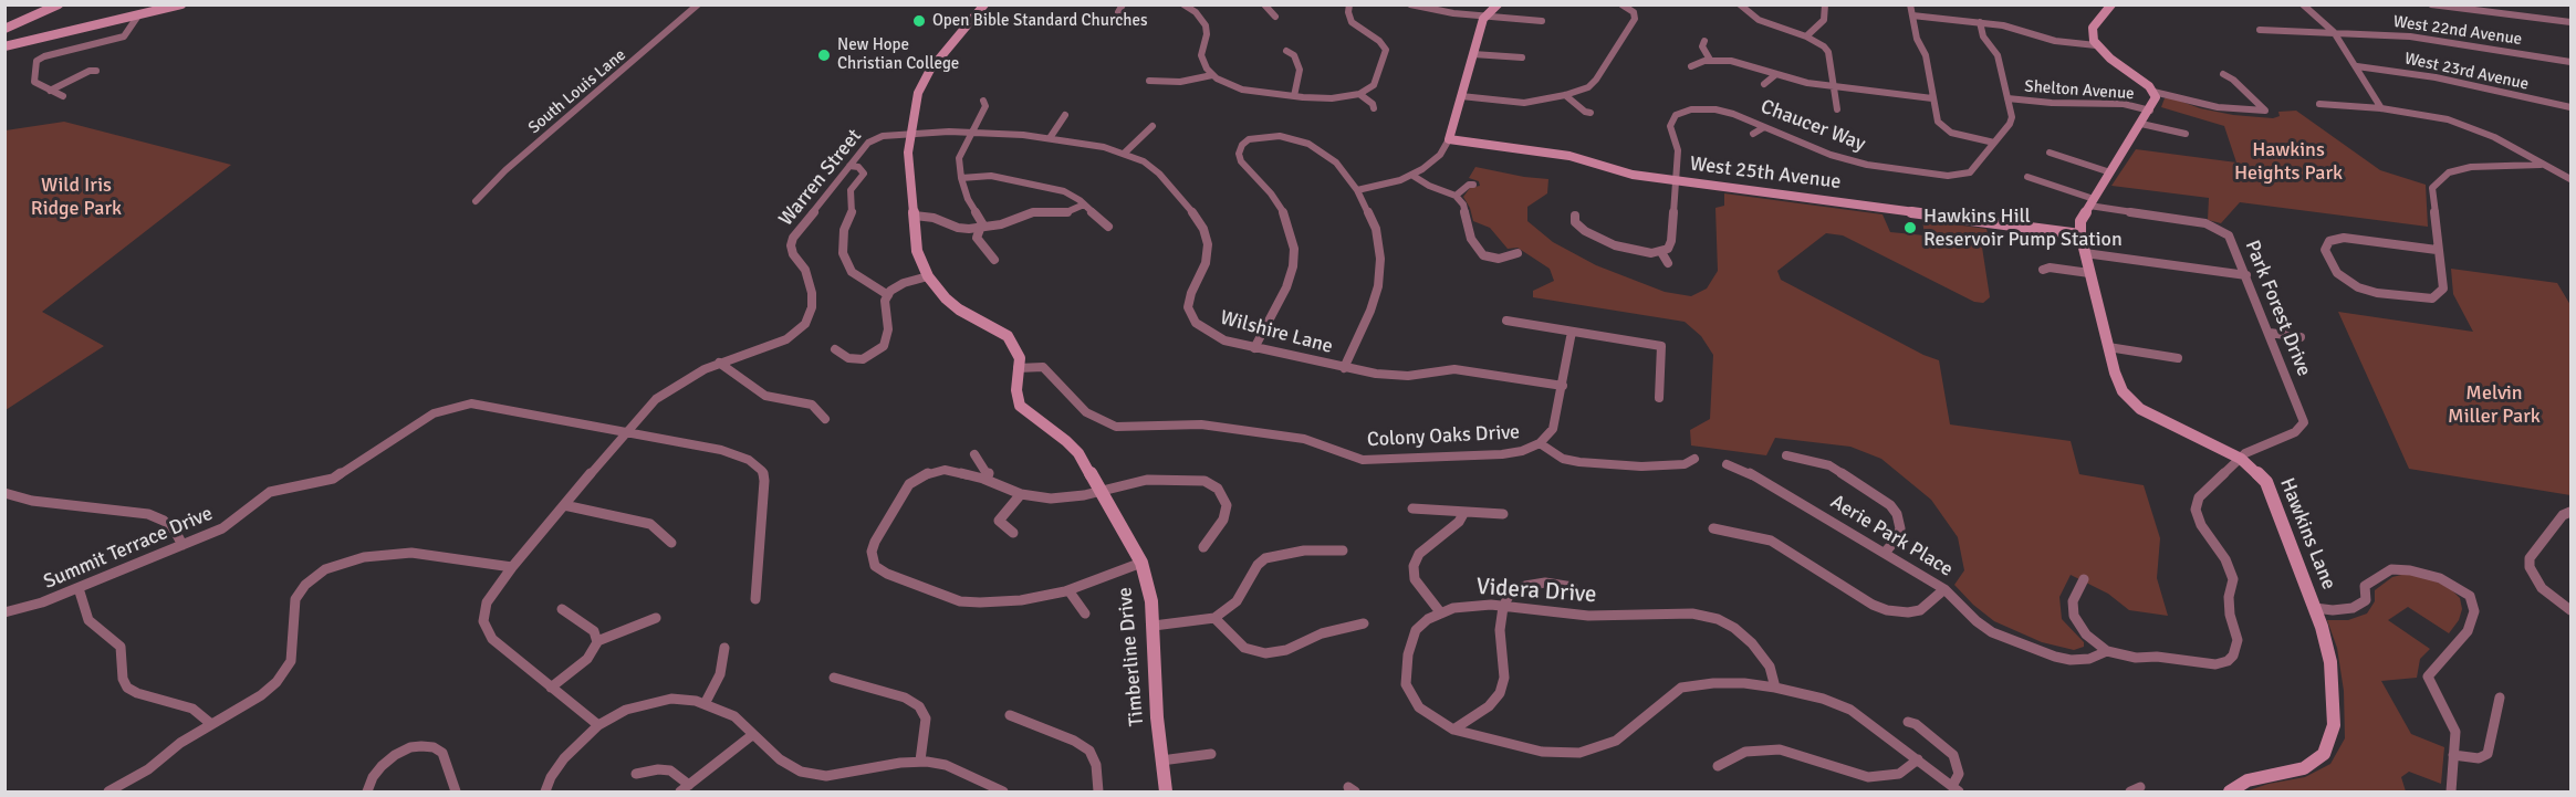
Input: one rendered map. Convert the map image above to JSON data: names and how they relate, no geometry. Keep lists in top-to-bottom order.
{
  "streets": {
    "street": [
      "West 22nd Avenue",
      "West 23rd Avenue",
      "Shelton Avenue",
      "South Louis Lane",
      "Chaucer Way",
      "West 25th Avenue",
      "Warren Street",
      "Park Forest Drive",
      "Wilshire Lane",
      "Colony Oaks Drive",
      "Hawkins Lane",
      "Aerie Park Place",
      "Summit Terrace Drive",
      "Videra Drive",
      "Timberline Drive"
    ]
  },
  "crossings": [
    ["Shelton Avenue", "Chaucer Way"],
    ["West 25th Avenue", "Hawkins Lane"],
    ["Warren Street", "Wilshire Lane"],
    ["Warren Street", "Summit Terrace Drive"],
    ["Warren Street", "Timberline Drive"],
    ["Park Forest Drive", "Hawkins Lane"],
    ["Wilshire Lane", "Colony Oaks Drive"],
    ["Wilshire Lane", "Timberline Drive"],
    ["Colony Oaks Drive", "Timberline Drive"]
  ],
  "parks": ["Hawkins Heights Park", "Wild Iris Ridge Park", "Melvin Miller Park"],
  "places": ["Open Bible Standard Churches", "New Hope Christian College", "Hawkins Hill Reservoir Pump Station"]
}
